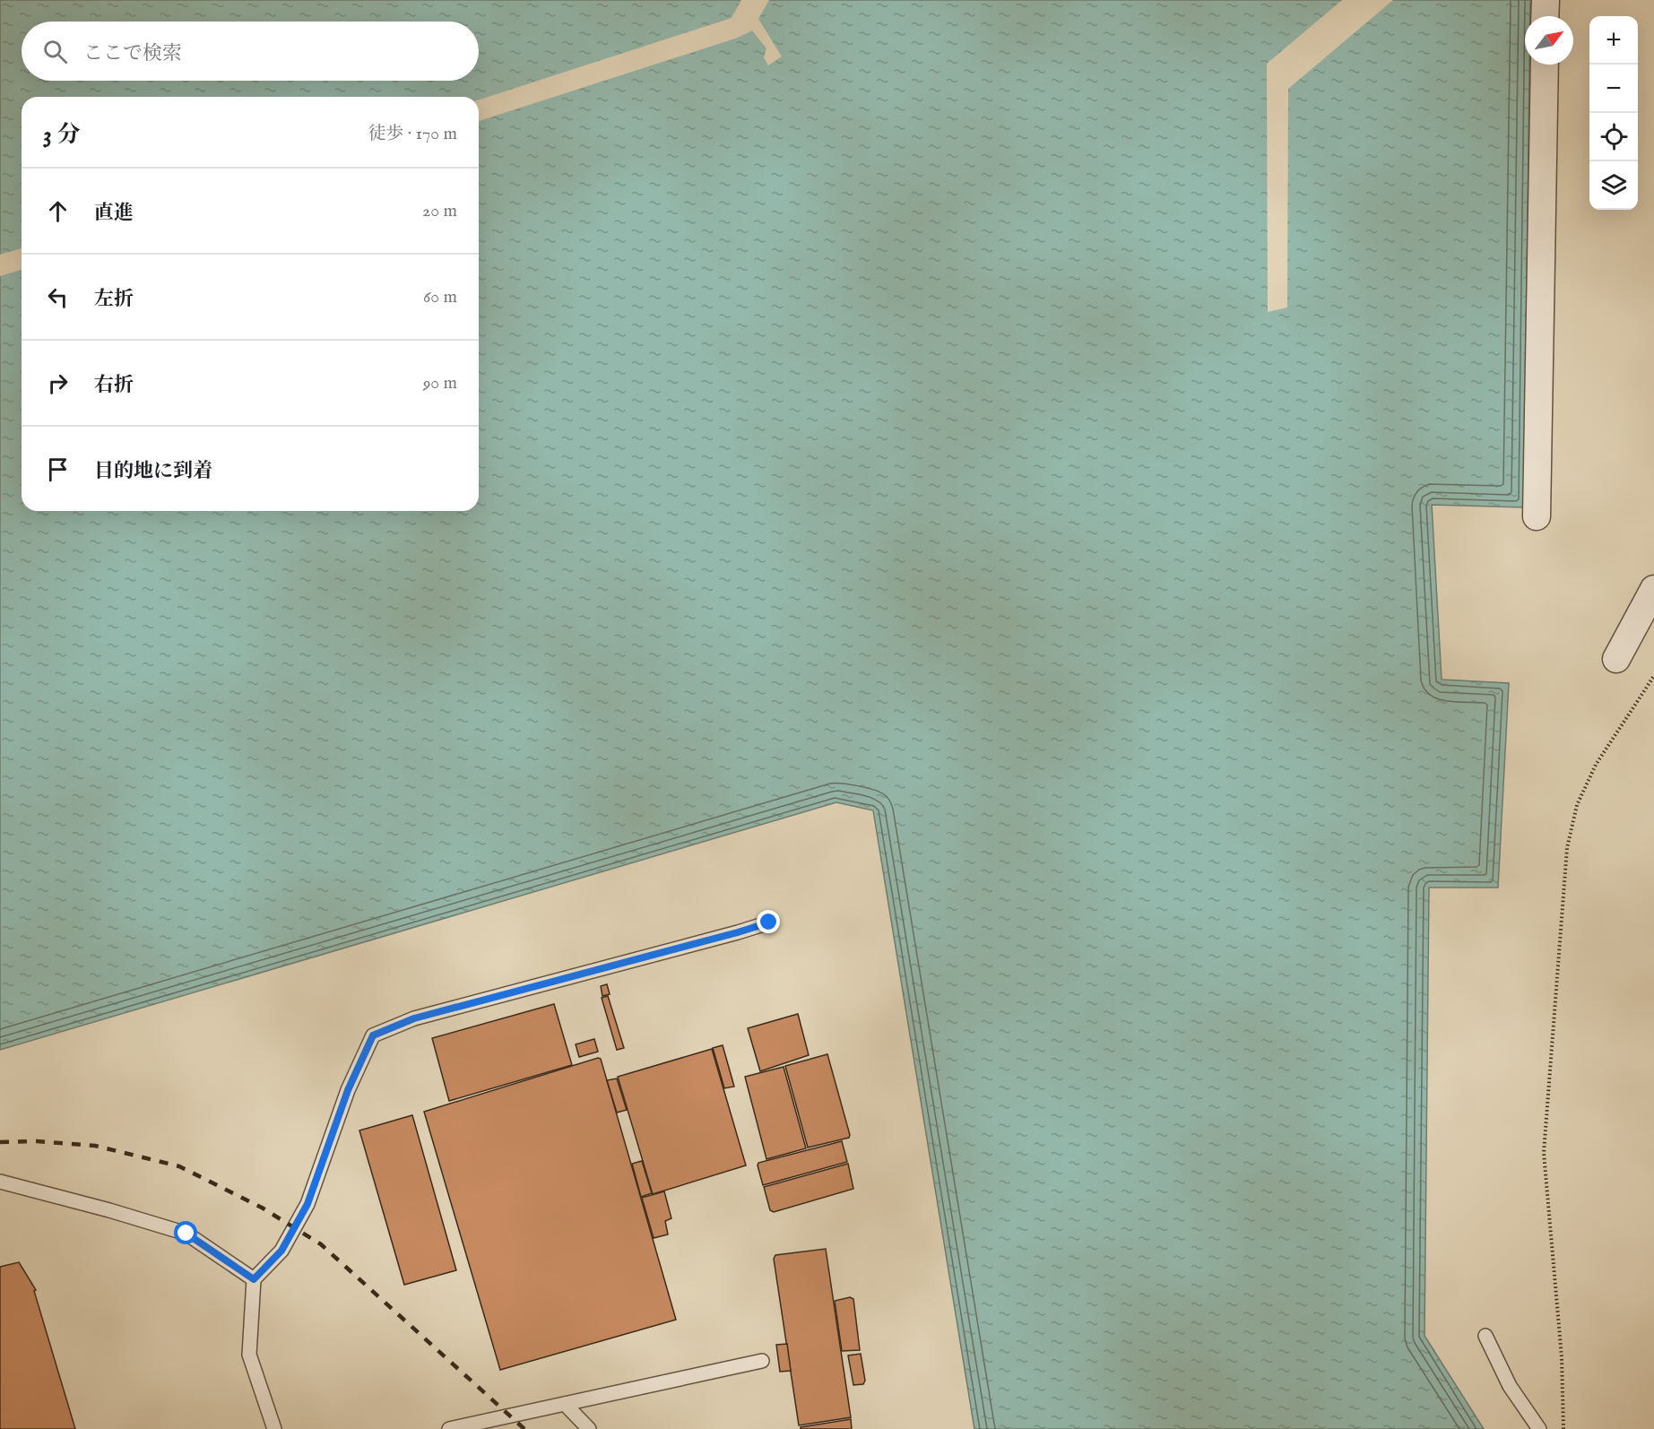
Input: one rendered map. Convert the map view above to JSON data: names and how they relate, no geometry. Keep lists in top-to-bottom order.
{
  "north": "top right",
  "page": {
    "map_buttons": ["+", "−"],
    "search": "ここで検索",
    "heading": ["3 分", "徒歩 · 170 m"],
    "list": [
      ["直進", "20 m"],
      ["左折", "60 m"],
      ["右折", "90 m"],
      "目的地に到着"
    ]
  }
}
